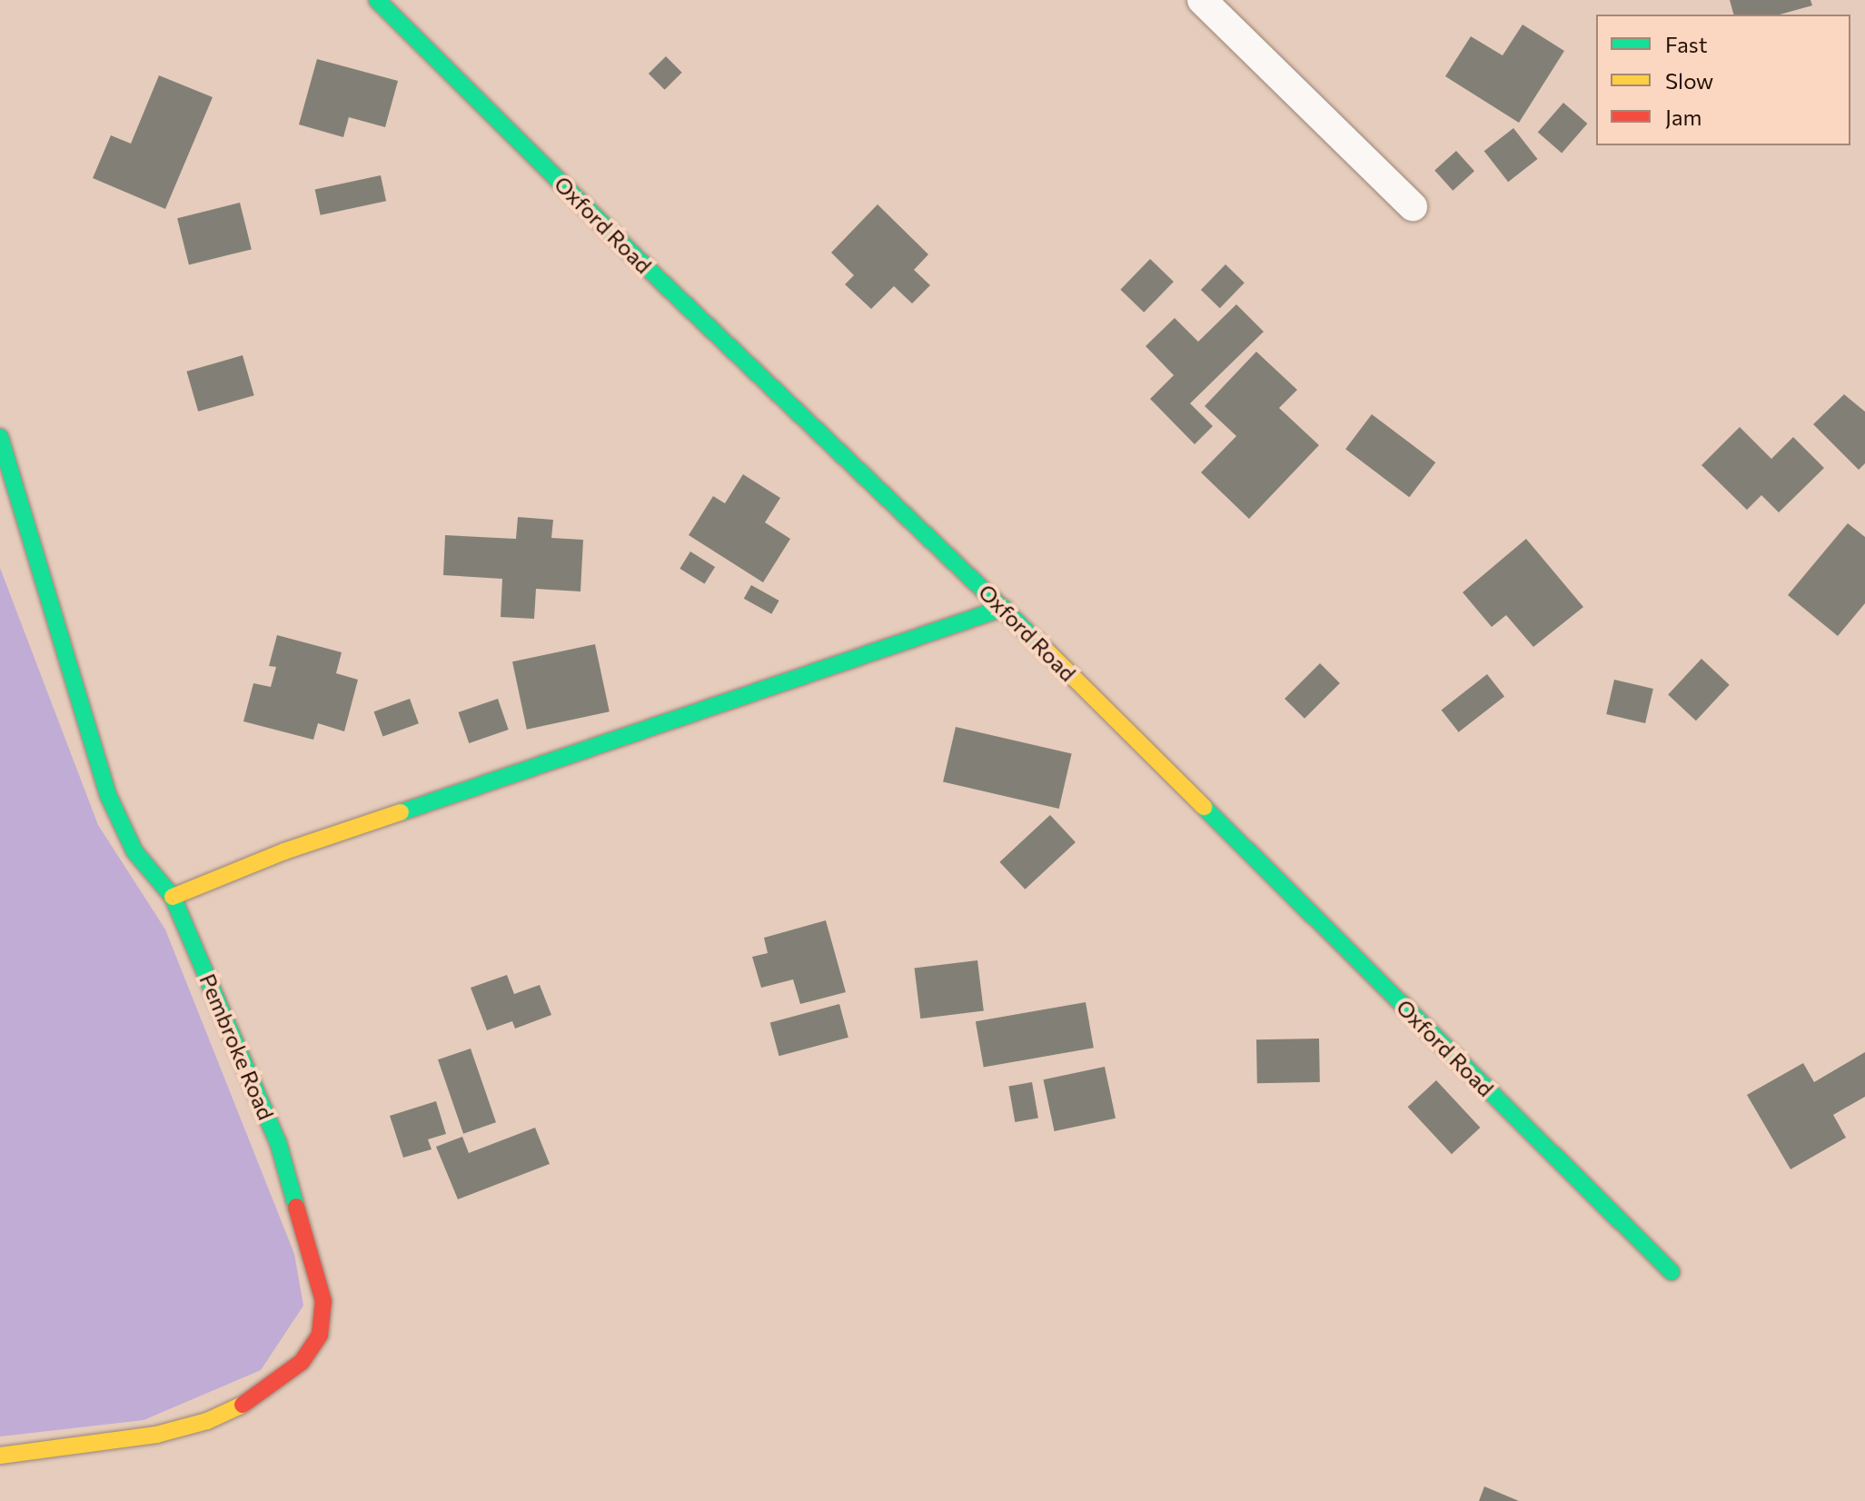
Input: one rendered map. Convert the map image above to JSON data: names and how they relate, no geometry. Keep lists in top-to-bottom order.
{
  "streets": {
    "street": ["Oxford Road", "Pembroke Road"]
  },
  "legend": ["Fast", "Slow", "Jam"]
}
